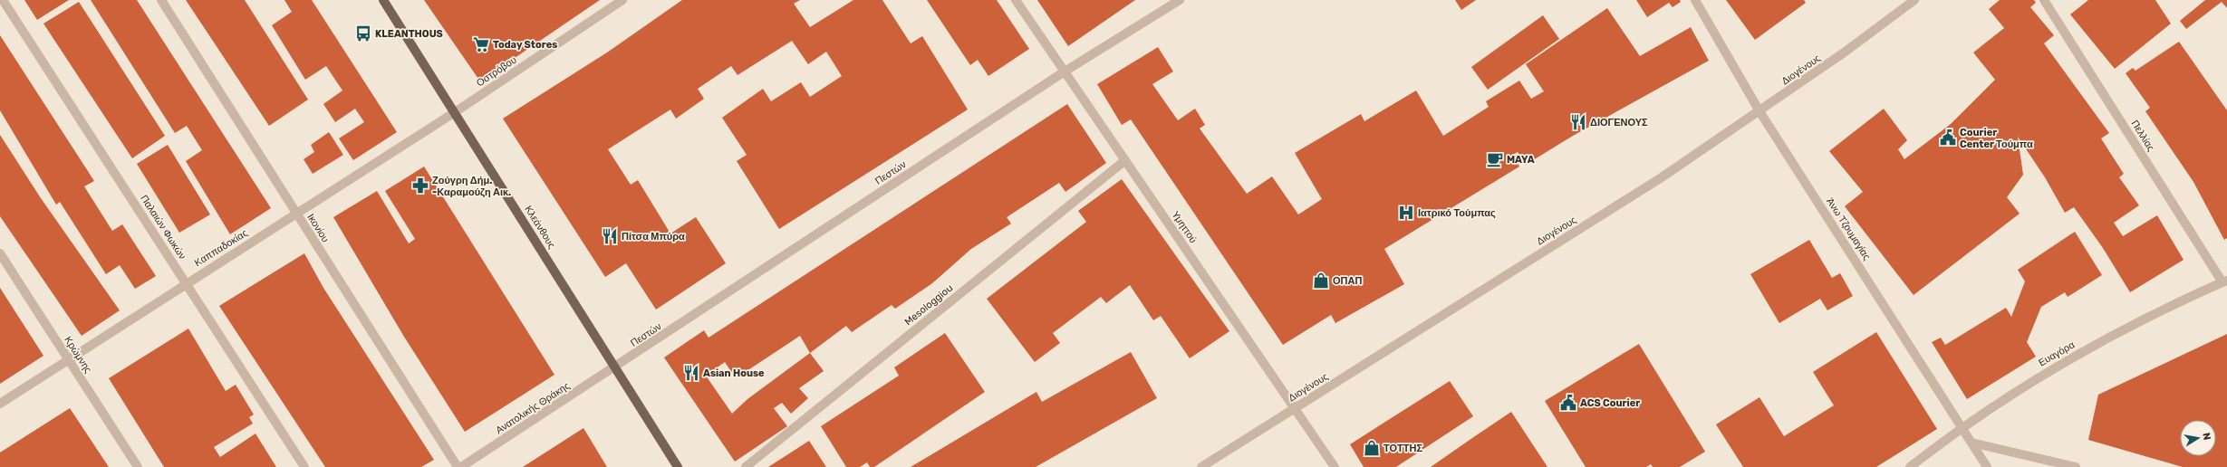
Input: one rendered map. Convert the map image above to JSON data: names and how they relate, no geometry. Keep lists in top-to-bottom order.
{
  "streets": {
    "main road": ["Κλεάνθους"],
    "street": [
      "Διογένους",
      "Οστρόβου",
      "Πελλίας",
      "Πεστών",
      "Παλαιών Φωκών",
      "Υμηττού",
      "Ικονίου",
      "Άνω Τζουμαγίας",
      "Καππαδοκίας",
      "Mesologgiou",
      "Ευαγόρα",
      "Κρώμνης",
      "Ανατολικής Θράκης"
    ]
  },
  "crossings": [
    ["Διογένους", "Υμηττού"],
    ["Διογένους", "Άνω Τζουμαγίας"],
    ["Οστρόβου", "Κλεάνθους"],
    ["Οστρόβου", "Καππαδοκίας"],
    ["Πελλίας", "Ευαγόρα"],
    ["Πεστών", "Κλεάνθους"],
    ["Πεστών", "Υμηττού"],
    ["Πεστών", "Ανατολικής Θράκης"],
    ["Παλαιών Φωκών", "Καππαδοκίας"],
    ["Κλεάνθους", "Καππαδοκίας"],
    ["Κλεάνθους", "Ανατολικής Θράκης"],
    ["Υμηττού", "Mesologgiou"],
    ["Ικονίου", "Καππαδοκίας"],
    ["Άνω Τζουμαγίας", "Ευαγόρα"],
    ["Καππαδοκίας", "Κρώμνης"]
  ],
  "places": {
    "bus stop": ["KLEANTHOUS"],
    "supermarket": ["Today Stores"],
    "restaurant": ["ΔΙΟΓΕΝΟΥΣ", "Πίτσα Μπύρα", "Asian House"],
    "public building": ["Courier Center Τούμπα", "ACS Courier"],
    "cafe": ["MAYA"],
    "pharmacy": ["Ζούγρη Δήμ. -Καραμούζη Αικ."],
    "hospital": ["Ιατρικό Τούμπας"],
    "shop": ["ΟΠΑΠ", "ΤΟΤΤΗΣ"]
  },
  "north": "right"
}
